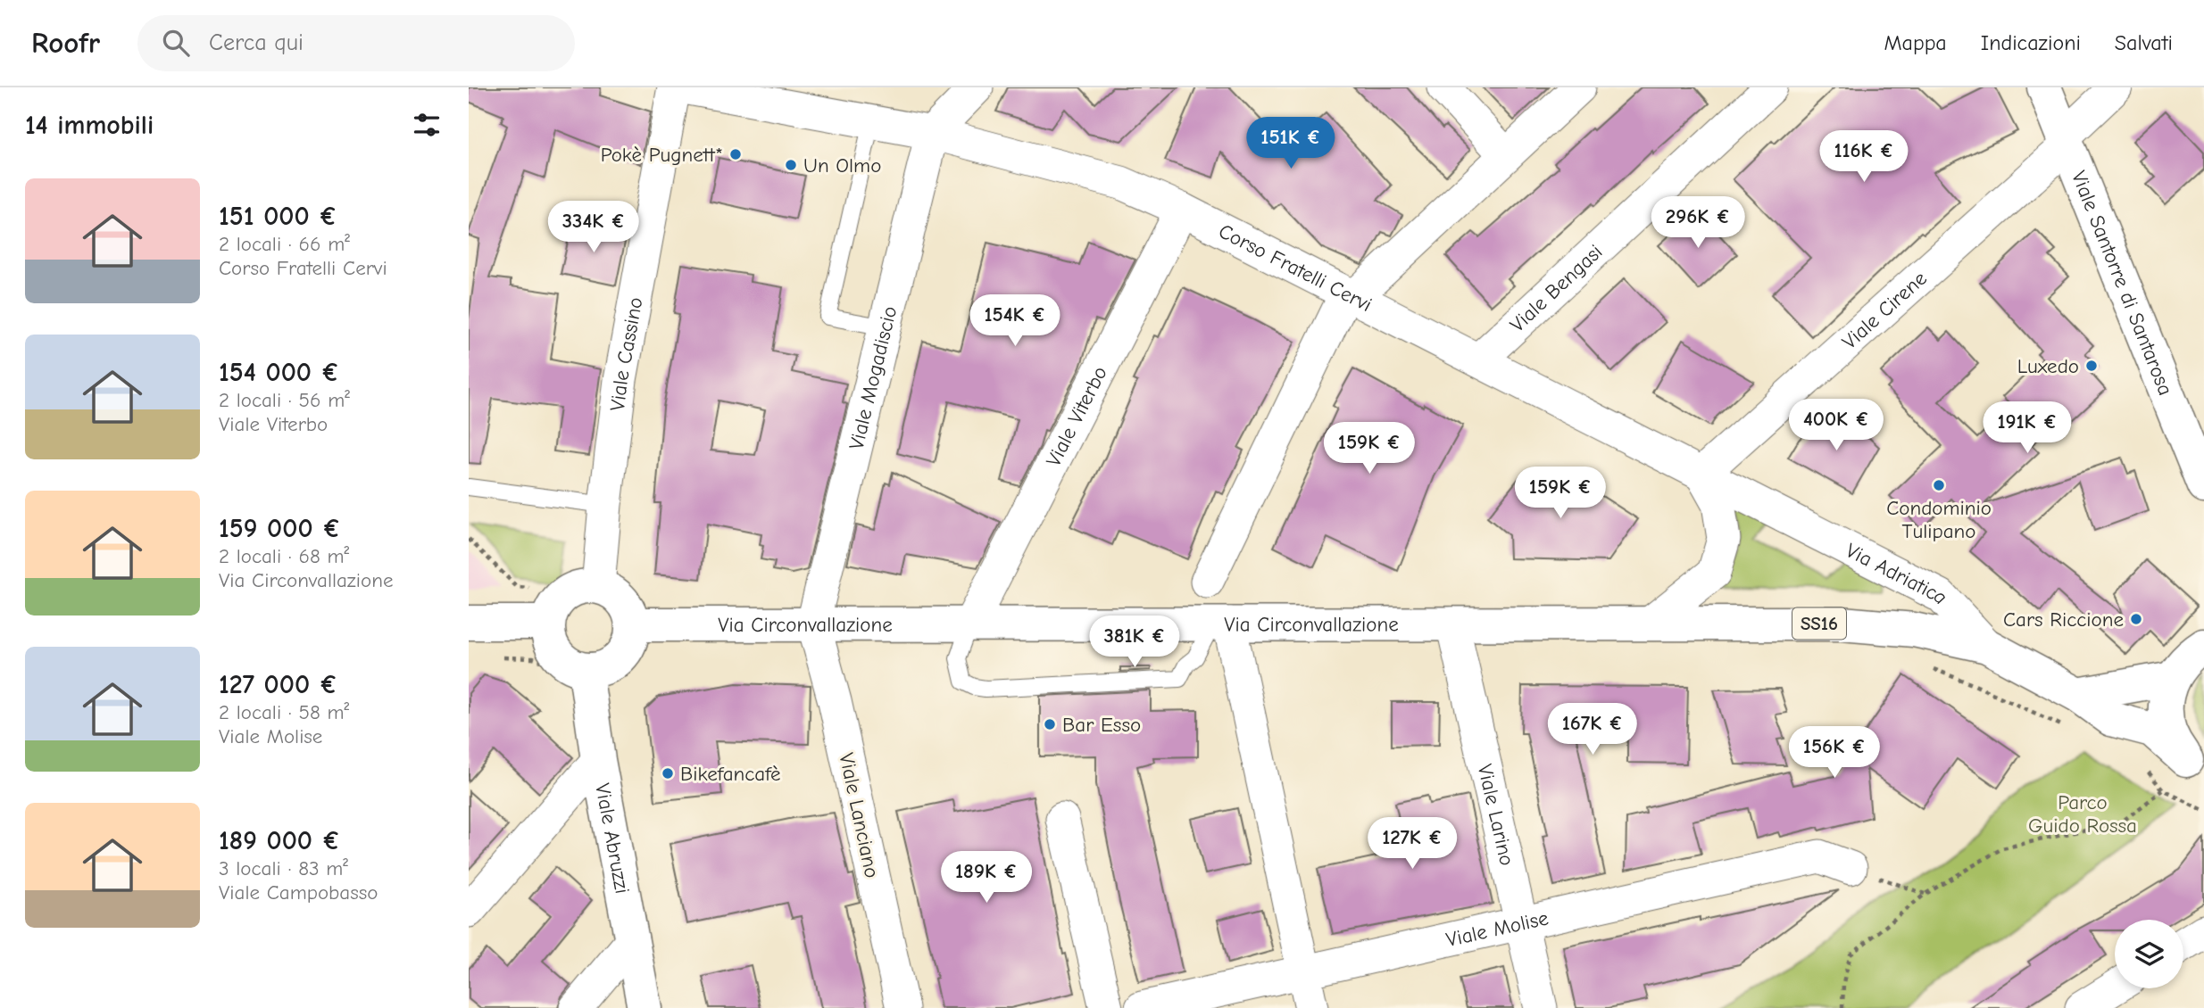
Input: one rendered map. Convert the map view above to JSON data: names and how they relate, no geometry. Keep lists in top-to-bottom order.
{
  "streets": {
    "main road": [
      "Viale Santorre di Santarosa",
      "Via Adriatica",
      "Via Circonvallazione",
      "SS16",
      "Viale Abruzzi"
    ],
    "street": [
      "Corso Fratelli Cervi",
      "Viale Bengasi",
      "Viale Cirene",
      "Viale Cassino",
      "Viale Mogadiscio",
      "Viale Viterbo",
      "Viale Lanciano",
      "Viale Larino",
      "Viale Molise"
    ]
  },
  "crossings": [
    ["Corso Fratelli Cervi", "Viale Bengasi"],
    ["Corso Fratelli Cervi", "Viale Cirene"],
    ["Corso Fratelli Cervi", "Viale Mogadiscio"],
    ["Corso Fratelli Cervi", "Viale Viterbo"],
    ["Corso Fratelli Cervi", "Via Adriatica"],
    ["Viale Santorre di Santarosa", "Viale Cirene"],
    ["Viale Cirene", "Via Adriatica"],
    ["Viale Cassino", "Via Circonvallazione"],
    ["Viale Cassino", "Viale Abruzzi"],
    ["Viale Mogadiscio", "Via Circonvallazione"],
    ["Viale Mogadiscio", "Viale Lanciano"],
    ["Viale Viterbo", "Via Circonvallazione"],
    ["Via Adriatica", "Via Circonvallazione"],
    ["Via Circonvallazione", "Viale Lanciano"],
    ["Via Circonvallazione", "Viale Larino"],
    ["Via Circonvallazione", "Viale Abruzzi"],
    ["Viale Larino", "Viale Molise"]
  ],
  "parks": ["Parco Guido Rossa"],
  "places": [
    "Pokè Pugnett*",
    "Un Olmo",
    "Luxedo",
    "Condominio Tulipano",
    "Cars Riccione",
    "Bar Esso",
    "Bikefancafè"
  ],
  "page": {
    "header": "Roofr",
    "search": "Cerca qui",
    "nav": ["Mappa", "Indicazioni", "Salvati"],
    "heading": "14 immobili",
    "price": [
      "151K €",
      "116K €",
      "296K €",
      "334K €",
      "154K €",
      "400K €",
      "191K €",
      "159K €",
      "159K €",
      "381K €",
      "167K €",
      "156K €",
      "127K €",
      "189K €"
    ],
    "list": [
      {
        "name": "151 000 €",
        "note": "2 locali · 66 m² · Corso Fratelli Cervi"
      },
      {
        "name": "154 000 €",
        "note": "2 locali · 56 m² · Viale Viterbo"
      },
      {
        "name": "159 000 €",
        "note": "2 locali · 68 m² · Via Circonvallazione"
      },
      {
        "name": "127 000 €",
        "note": "2 locali · 58 m² · Viale Molise"
      },
      {
        "name": "189 000 €",
        "note": "3 locali · 83 m² · Viale Campobasso"
      }
    ]
  }
}
